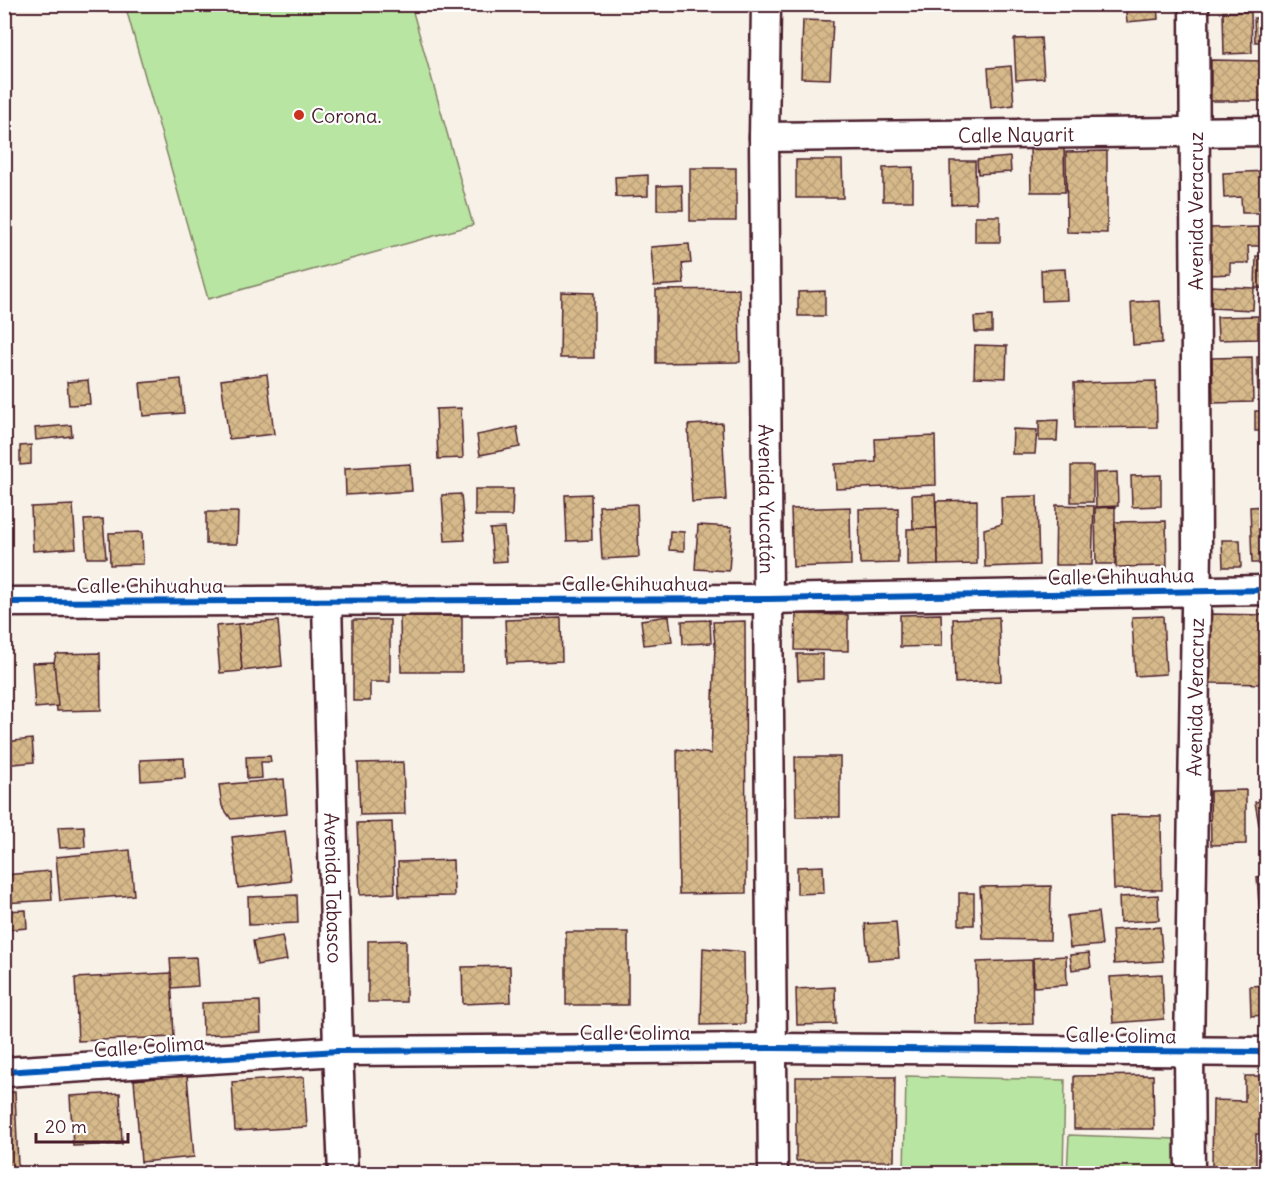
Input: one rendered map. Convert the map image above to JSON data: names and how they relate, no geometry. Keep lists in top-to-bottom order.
{
  "streets": {
    "street": [
      "Calle Nayarit",
      "Avenida Veracruz",
      "Avenida Yucatán",
      "Calle Chihuahua",
      "Avenida Tabasco",
      "Calle Colima"
    ]
  },
  "crossings": [
    ["Calle Nayarit", "Avenida Veracruz"],
    ["Calle Nayarit", "Avenida Yucatán"],
    ["Avenida Veracruz", "Calle Chihuahua"],
    ["Avenida Veracruz", "Calle Colima"],
    ["Avenida Yucatán", "Calle Chihuahua"],
    ["Avenida Yucatán", "Calle Colima"],
    ["Calle Chihuahua", "Avenida Tabasco"],
    ["Avenida Tabasco", "Calle Colima"]
  ],
  "places": ["Corona."],
  "scale_bar": "20 m"
}
